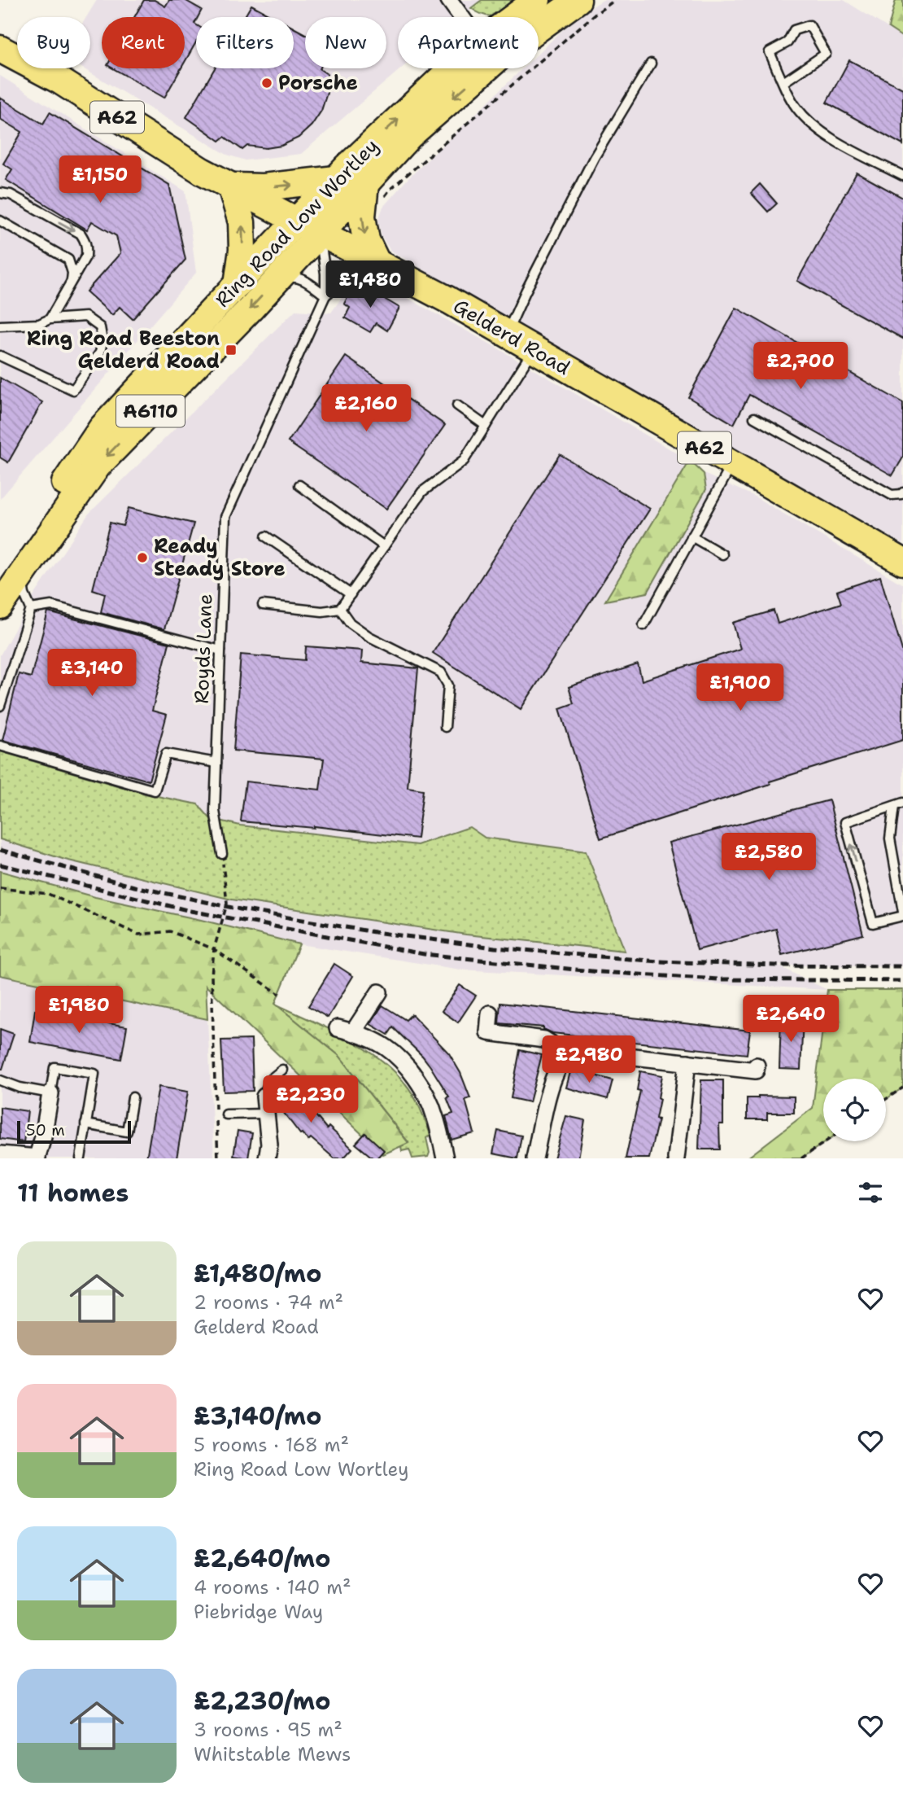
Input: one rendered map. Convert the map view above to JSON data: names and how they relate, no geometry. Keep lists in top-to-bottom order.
{
  "streets": {
    "main road": [
      "A62",
      "Ring Road Low Wortley",
      "Gelderd Road",
      "A6110"
    ],
    "lane": ["Royds Lane"]
  },
  "crossings": [
    ["A62", "Ring Road Low Wortley"],
    ["A62", "Gelderd Road"],
    ["Ring Road Low Wortley", "Gelderd Road"],
    ["Ring Road Low Wortley", "Royds Lane"],
    ["Gelderd Road", "Royds Lane"]
  ],
  "places": {
    "other": ["Porsche", "Ready Steady Store"],
    "transit": ["Ring Road Beeston Gelderd Road"]
  },
  "scale_bar": "50 m",
  "page": {
    "chip": [
      "Buy",
      "Rent",
      "Filters",
      "New",
      "Apartment"
    ],
    "price": [
      "£1,150",
      "£1,480",
      "£2,700",
      "£2,160",
      "£3,140",
      "£1,900",
      "£2,580",
      "£1,980",
      "£2,640",
      "£2,980",
      "£2,230"
    ],
    "scale": "50 m",
    "heading": "11 homes",
    "list": [
      {
        "name": "£1,480/mo",
        "note": "2 rooms · 74 m² · Gelderd Road"
      },
      {
        "name": "£3,140/mo",
        "note": "5 rooms · 168 m² · Ring Road Low Wortley"
      },
      {
        "name": "£2,640/mo",
        "note": "4 rooms · 140 m² · Piebridge Way"
      },
      {
        "name": "£2,230/mo",
        "note": "3 rooms · 95 m² · Whitstable Mews"
      }
    ]
  }
}
